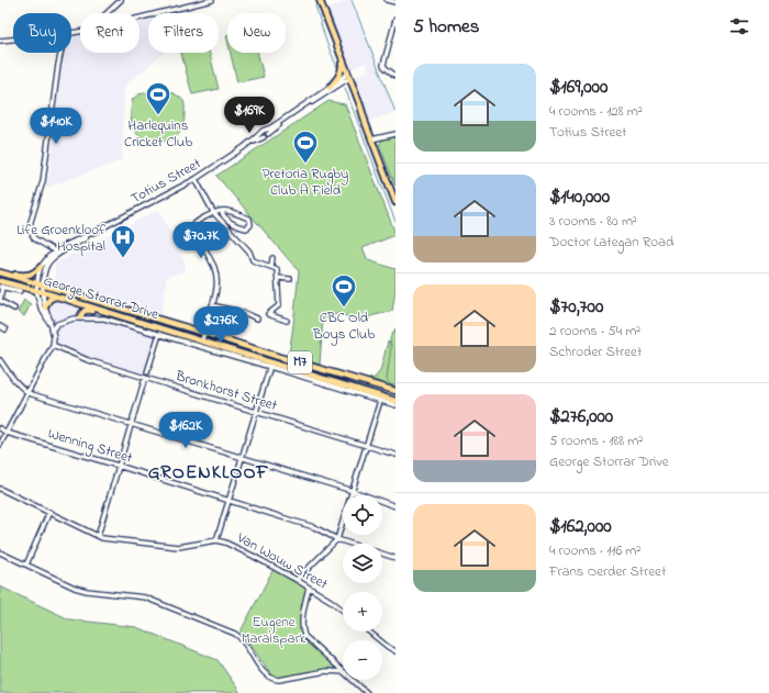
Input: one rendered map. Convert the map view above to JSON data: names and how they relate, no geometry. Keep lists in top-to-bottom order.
{
  "streets": {
    "main road": ["George Storrar Drive", "M7"],
    "street": [
      "Totius Street",
      "Bronkhorst Street",
      "Wenning Street",
      "Van Wouw Street"
    ]
  },
  "crossings": [
    ["Totius Street", "George Storrar Drive"]
  ],
  "districts": ["GROENKLOOF"],
  "parks": ["Eugene Maraispark"],
  "places": {
    "sports": ["Harlequins Cricket Club", "Pretoria Rugby Club A Field", "CBC Old Boys Club"],
    "hospital": ["Life Groenkloof Hospital"]
  },
  "page": {
    "heading": "5 homes",
    "chip": [
      "Buy",
      "Rent",
      "Filters",
      "New"
    ],
    "list": [
      {
        "name": "$169,000",
        "note": "4 rooms · 128 m² · Totius Street"
      },
      {
        "name": "$140,000",
        "note": "3 rooms · 80 m² · Doctor Lategan Road"
      },
      {
        "name": "$70,700",
        "note": "2 rooms · 54 m² · Schroder Street"
      },
      {
        "name": "$276,000",
        "note": "5 rooms · 188 m² · George Storrar Drive"
      },
      {
        "name": "$162,000",
        "note": "4 rooms · 116 m² · Frans Oerder Street"
      }
    ],
    "price": [
      "$169K",
      "$140K",
      "$70.7K",
      "$276K",
      "$162K"
    ],
    "map_buttons": ["+", "−"]
  }
}
